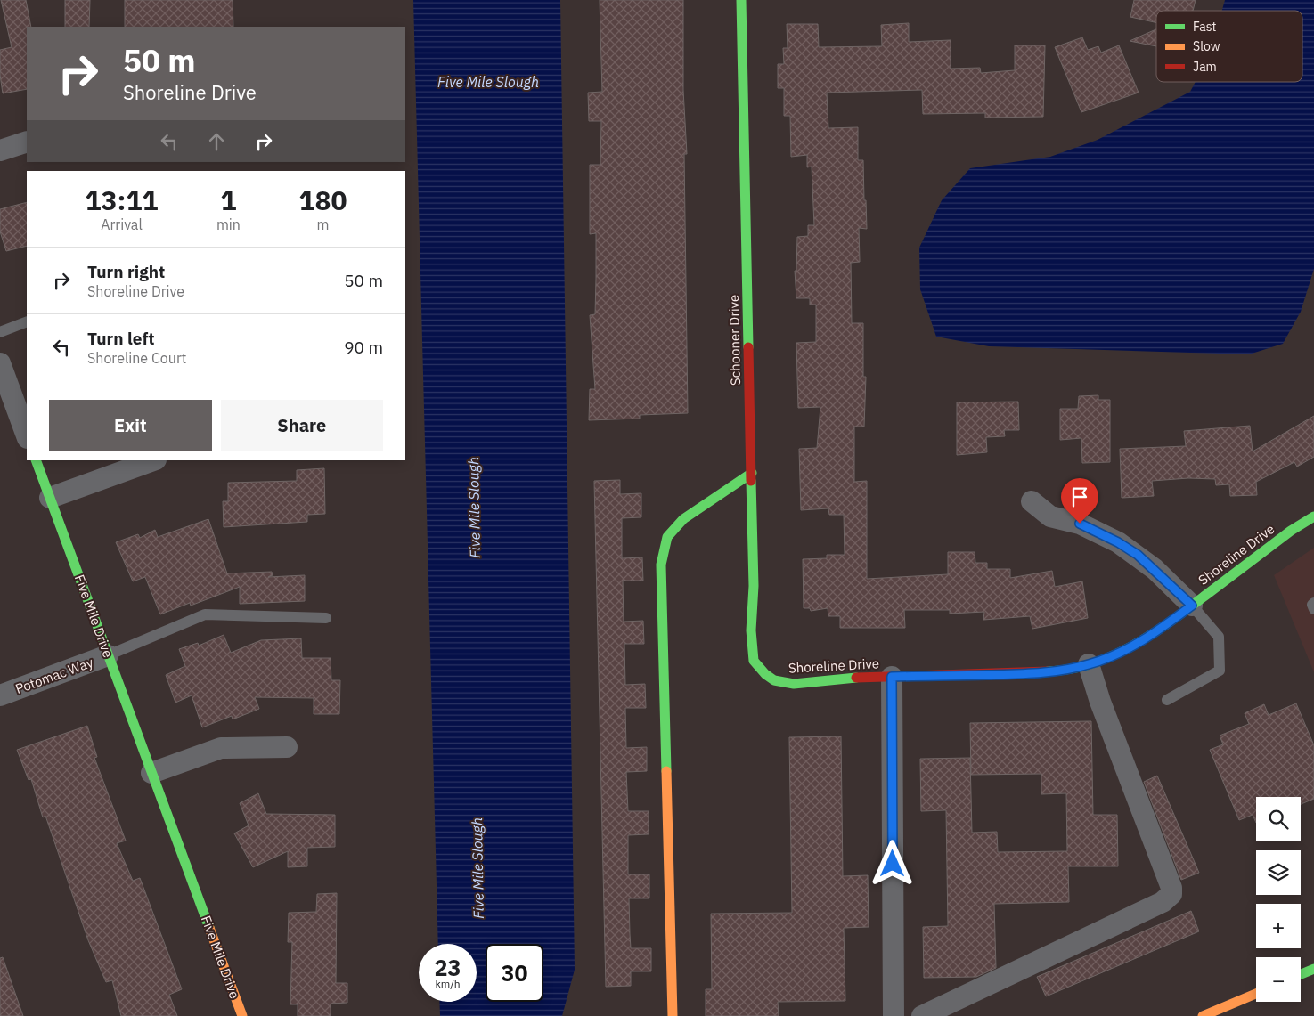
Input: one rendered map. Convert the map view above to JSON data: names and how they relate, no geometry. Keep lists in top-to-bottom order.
{
  "streets": {
    "main road": ["Schooner Drive", "Shoreline Drive", "Five Mile Drive"],
    "street": ["Potomac Way"]
  },
  "crossings": [
    ["Schooner Drive", "Shoreline Drive"],
    ["Five Mile Drive", "Potomac Way"]
  ],
  "water": ["Five Mile Slough"],
  "legend": ["Fast", "Slow", "Jam"],
  "page": {
    "turn": ["50 m", "Shoreline Drive"],
    "eta": [
      "13:11",
      "Arrival",
      "1",
      "min",
      "180",
      "m"
    ],
    "list": [
      {
        "name": "Turn right",
        "note": "Shoreline Drive",
        "value": "50 m"
      },
      {
        "name": "Turn left",
        "note": "Shoreline Court",
        "value": "90 m"
      }
    ],
    "buttons": ["Exit", "Share"],
    "map_buttons": ["+", "−"],
    "speed": "23 km/h",
    "limit": "30"
  }
}
